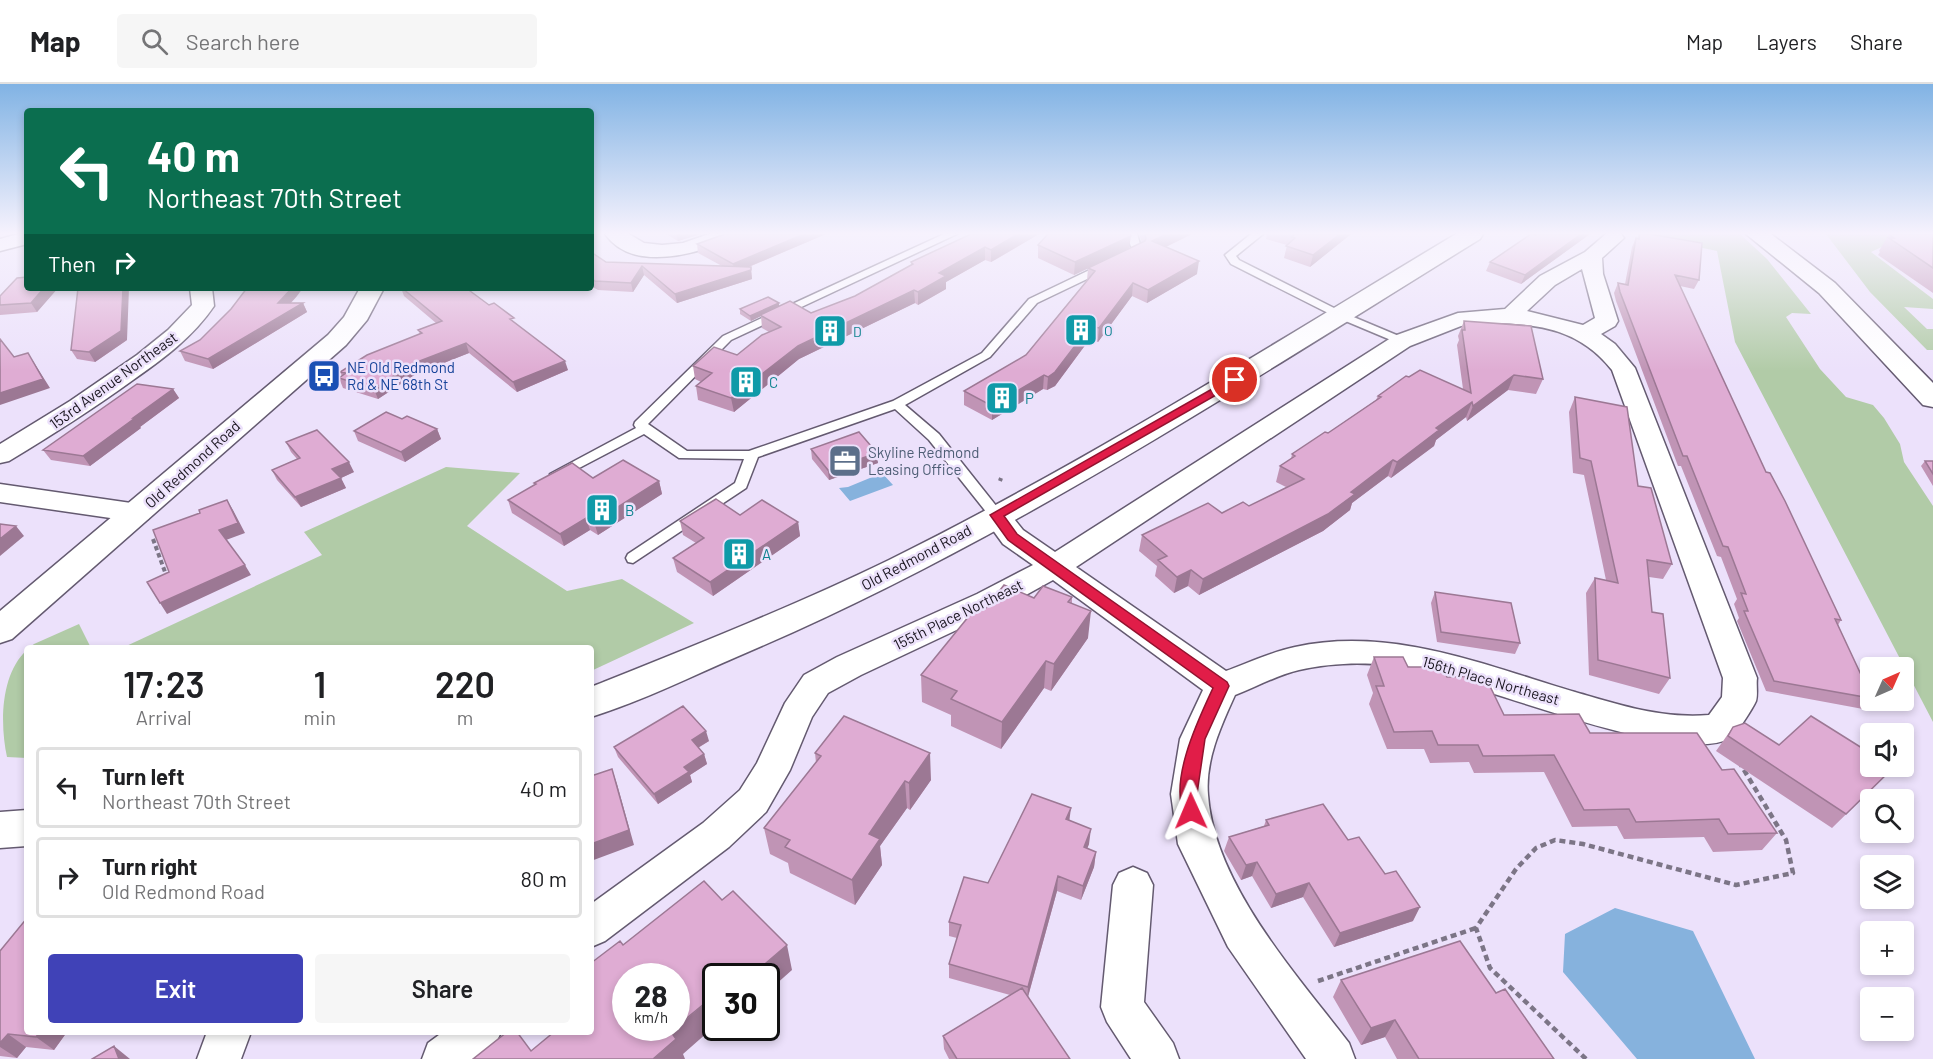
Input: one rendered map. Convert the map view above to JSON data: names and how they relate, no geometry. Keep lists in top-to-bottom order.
{
  "streets": {
    "main road": ["Old Redmond Road"],
    "street": ["153rd Avenue Northeast", "155th Place Northeast", "156th Place Northeast"]
  },
  "places": {
    "building": [
      "O",
      "D",
      "C",
      "P",
      "B",
      "A"
    ],
    "bus stop": ["NE Old Redmond Rd & NE 68th St"],
    "office": ["Skyline Redmond Leasing Office"]
  },
  "north": "top right",
  "page": {
    "header": "Map",
    "search": "Search here",
    "nav": ["Map", "Layers", "Share"],
    "turn": ["40 m", "Northeast 70th Street"],
    "then": "Then",
    "eta": [
      "17:23",
      "Arrival",
      "1",
      "min",
      "220",
      "m"
    ],
    "map_buttons": ["+", "−"],
    "list": [
      {
        "name": "Turn left",
        "note": "Northeast 70th Street",
        "value": "40 m"
      },
      {
        "name": "Turn right",
        "note": "Old Redmond Road",
        "value": "80 m"
      }
    ],
    "buttons": ["Exit", "Share"],
    "speed": "28 km/h",
    "limit": "30"
  }
}
